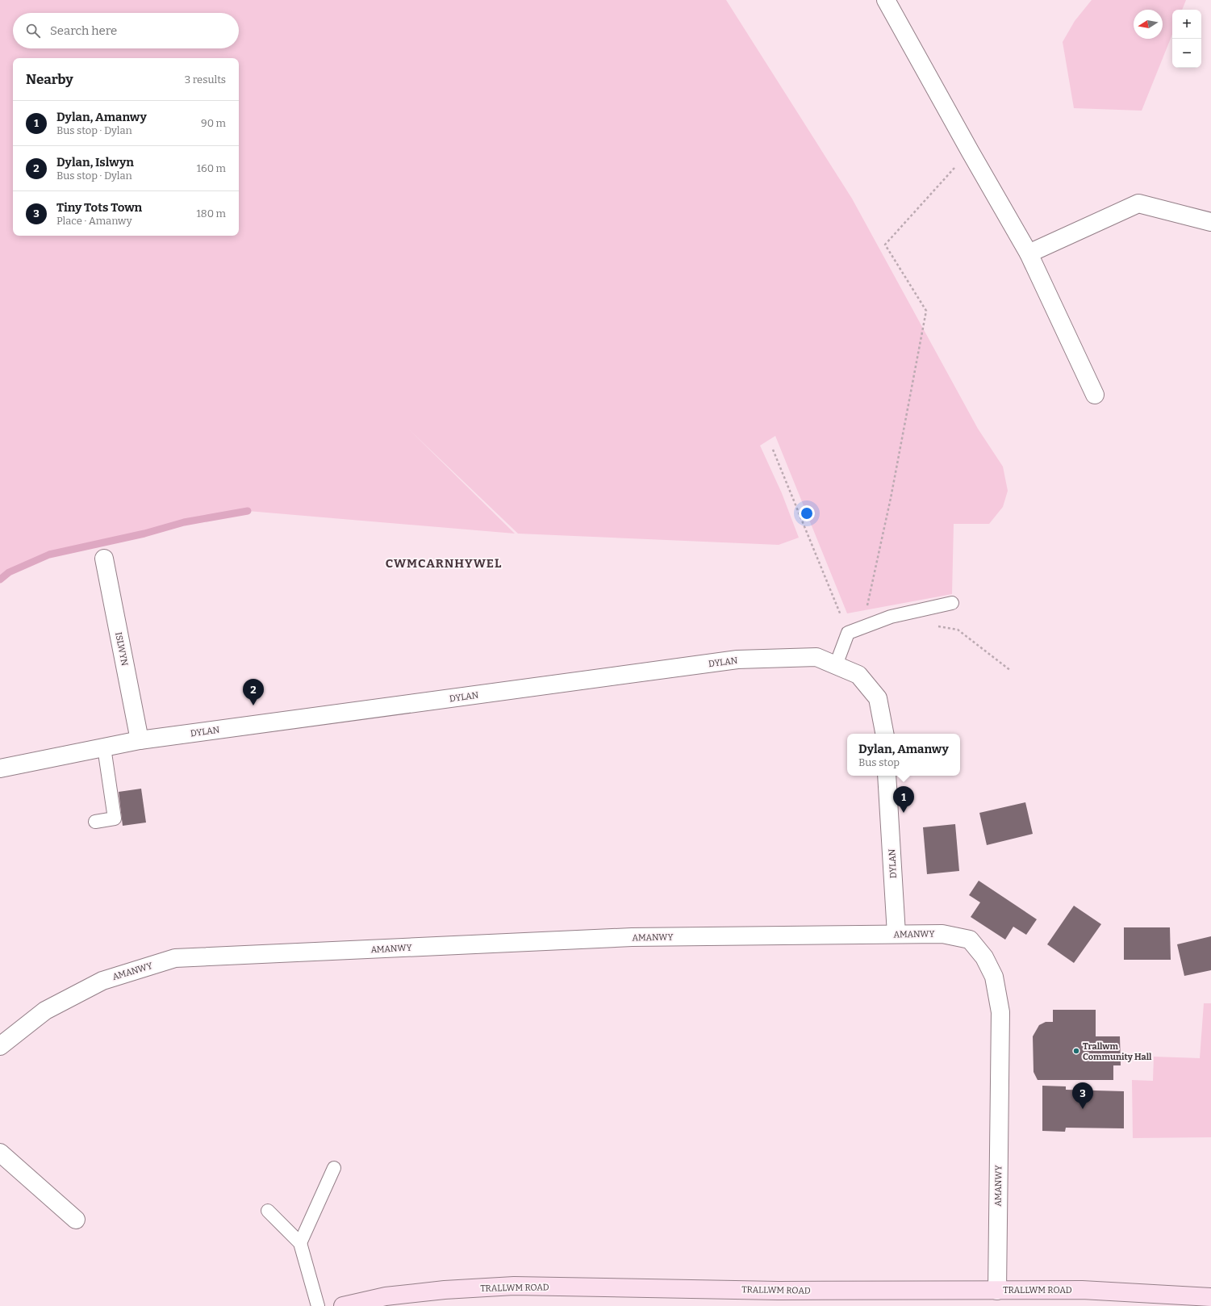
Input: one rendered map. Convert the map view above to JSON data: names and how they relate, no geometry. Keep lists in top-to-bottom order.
{
  "streets": {
    "street": [
      "ISLWYN",
      "DYLAN",
      "AMANWY",
      "TRALLWM ROAD"
    ]
  },
  "crossings": [
    ["ISLWYN", "DYLAN"],
    ["DYLAN", "AMANWY"],
    ["AMANWY", "TRALLWM ROAD"]
  ],
  "districts": ["CWMCARNHYWEL"],
  "places": ["Trallwm Community Hall"],
  "north": "left",
  "page": {
    "map_buttons": ["+", "−"],
    "search": "Search here",
    "heading": ["Nearby", "3 results"],
    "list": [
      {
        "mark": "1",
        "name": "Dylan, Amanwy",
        "note": "Bus stop · Dylan",
        "value": "90 m"
      },
      {
        "mark": "2",
        "name": "Dylan, Islwyn",
        "note": "Bus stop · Dylan",
        "value": "160 m"
      },
      {
        "mark": "3",
        "name": "Tiny Tots Town",
        "note": "Place · Amanwy",
        "value": "180 m"
      }
    ],
    "pins": ["2", "1", "3"],
    "popup": ["Dylan, Amanwy", "Bus stop"]
  }
}
